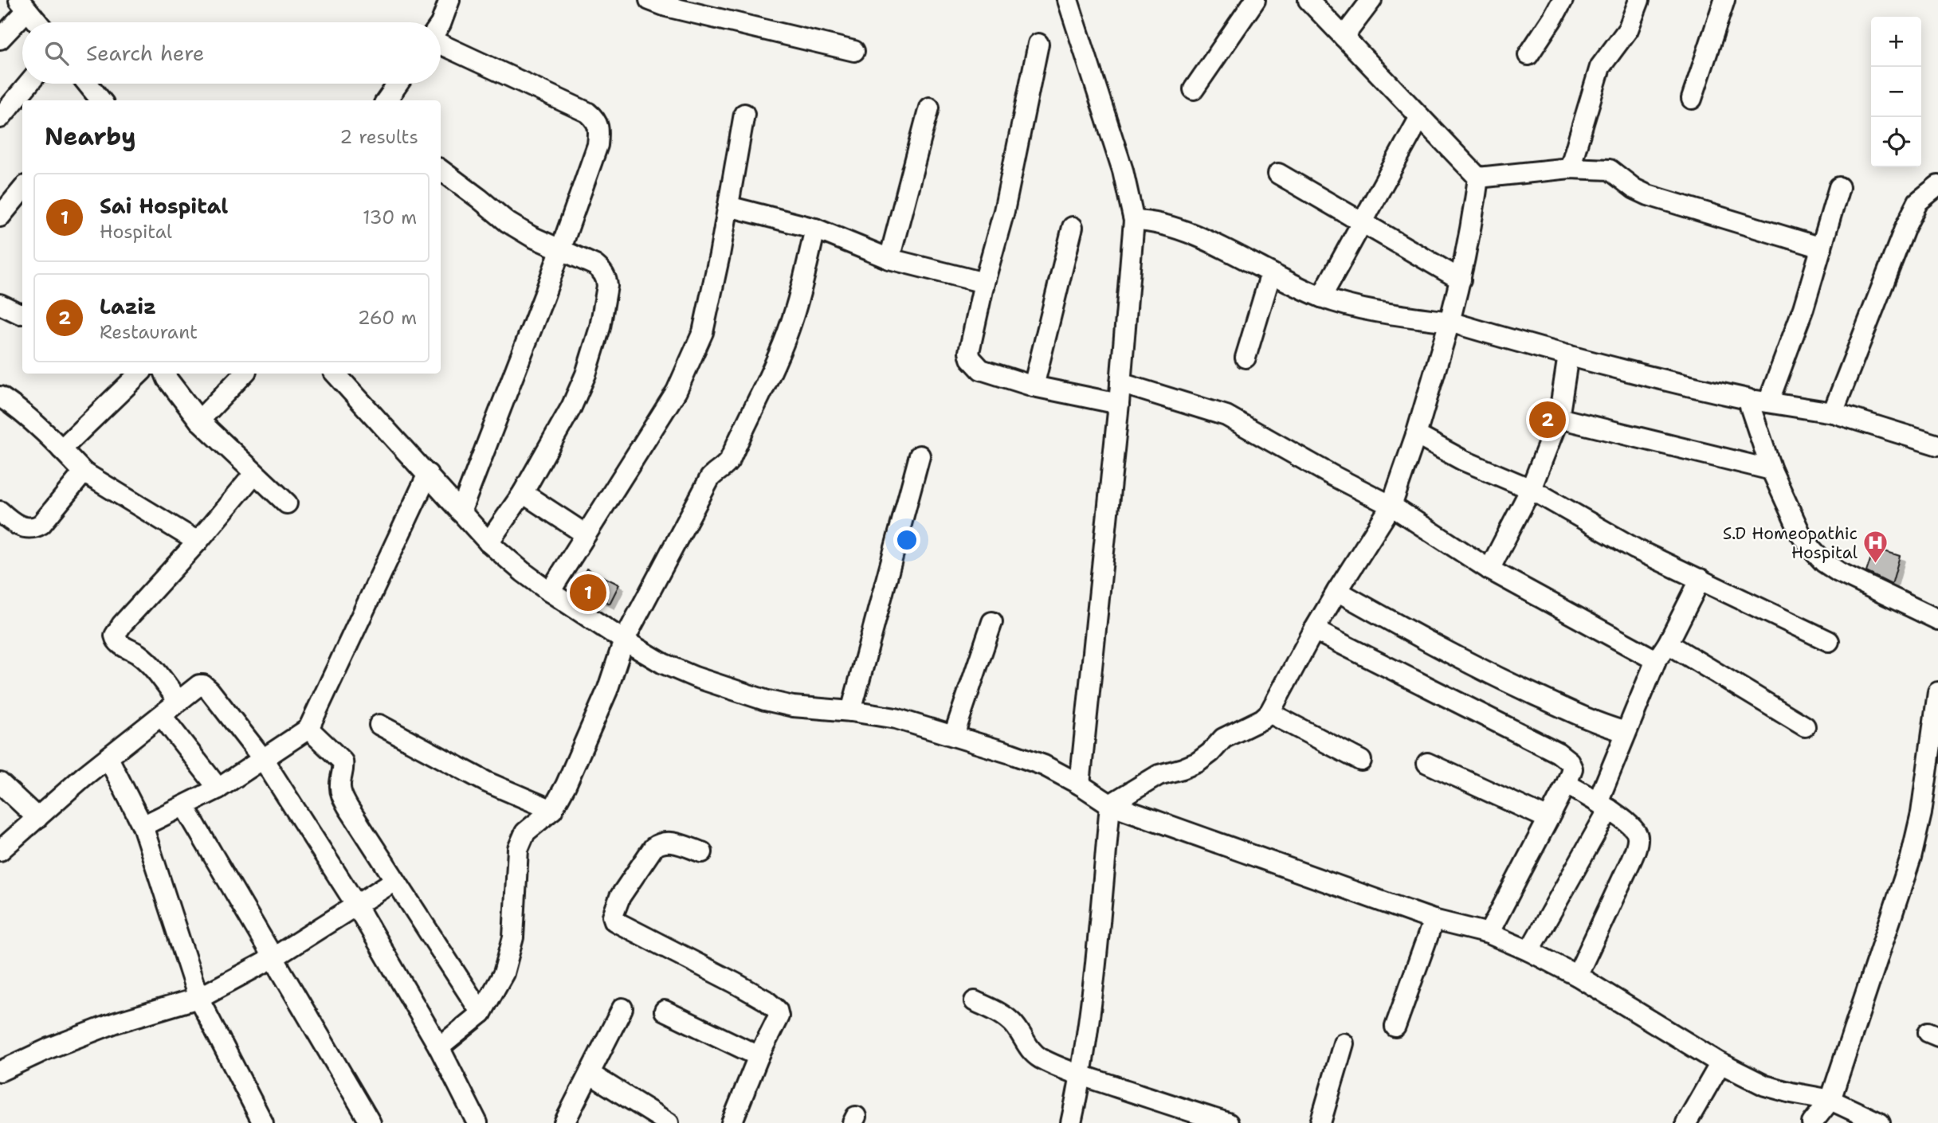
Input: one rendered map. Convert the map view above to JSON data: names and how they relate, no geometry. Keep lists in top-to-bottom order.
{
  "places": {
    "hospital": ["S.D Homeopathic Hospital"]
  },
  "page": {
    "map_buttons": ["+", "−"],
    "search": "Search here",
    "heading": ["Nearby", "2 results"],
    "list": [
      {
        "mark": "1",
        "name": "Sai Hospital",
        "note": "Hospital",
        "value": "130 m"
      },
      {
        "mark": "2",
        "name": "Laziz",
        "note": "Restaurant",
        "value": "260 m"
      }
    ],
    "pins": ["2", "1"]
  }
}
